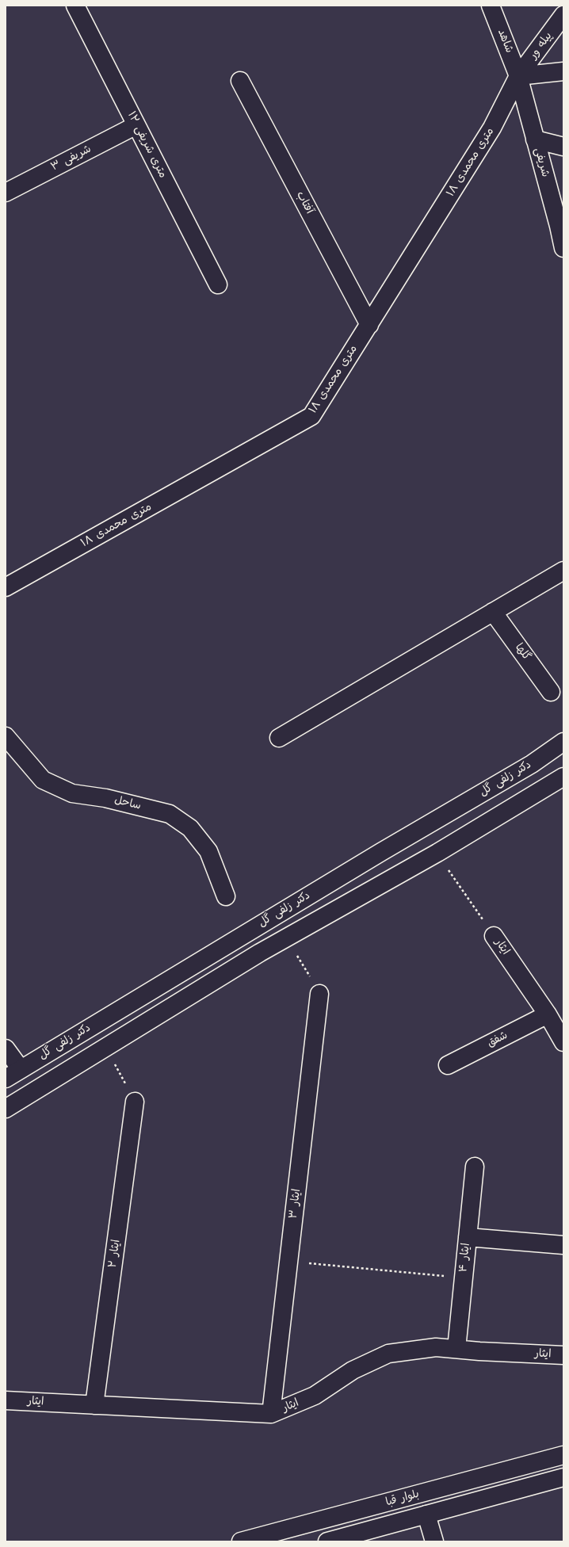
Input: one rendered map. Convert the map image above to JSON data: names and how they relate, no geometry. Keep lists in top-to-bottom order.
{
  "streets": {
    "street": [
      "شاهد",
      "پیله ور",
      "۱۲ متری شریفی",
      "شریفی ۳",
      "۱۸ متری محمدی",
      "شریفی",
      "آفتاب",
      "گلها",
      "دکتر زلفی گل",
      "ساحل",
      "ایثار",
      "شفق",
      "ایثار ۳",
      "ایثار ۲",
      "ایثار ۴",
      "بلوار قبا"
    ]
  },
  "crossings": [
    ["شاهد", "پیله ور"],
    ["شاهد", "۱۸ متری محمدی"],
    ["شاهد", "شریفی"],
    ["پیله ور", "۱۸ متری محمدی"],
    ["پیله ور", "شریفی"],
    ["۱۲ متری شریفی", "شریفی ۳"],
    ["۱۸ متری محمدی", "شریفی"],
    ["۱۸ متری محمدی", "آفتاب"],
    ["ایثار", "شفق"],
    ["ایثار", "ایثار ۳"],
    ["ایثار", "ایثار ۲"],
    ["ایثار", "ایثار ۴"]
  ]
}
